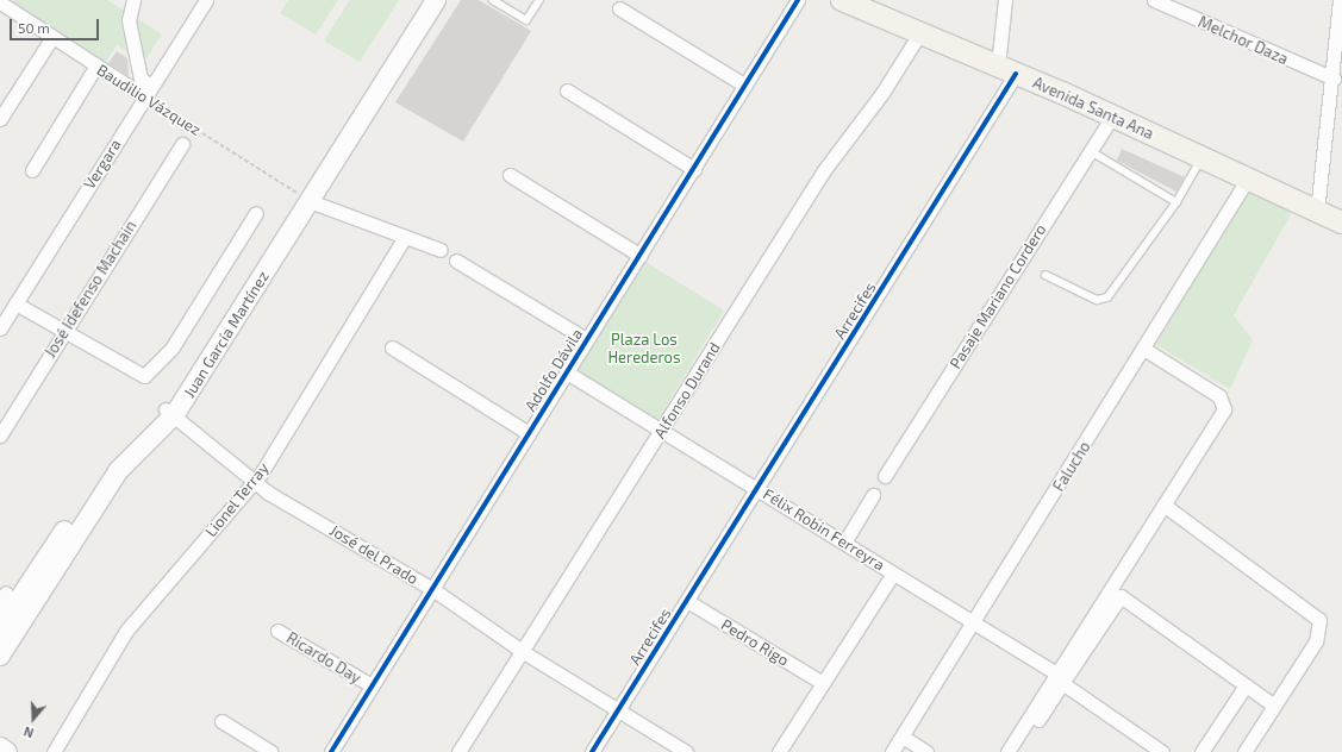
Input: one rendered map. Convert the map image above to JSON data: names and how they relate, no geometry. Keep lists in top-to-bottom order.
{
  "streets": {
    "main road": ["Avenida Santa Ana", "Juan García Martínez"],
    "street": [
      "Melchor Daza",
      "Baudilio Vázquez",
      "Vergara",
      "José Idefenso Machain",
      "Pasaje Mariano Cordero",
      "Arrecifes",
      "Adolfo Dávila",
      "Alfonso Durand",
      "Falucho",
      "Lionel Terray",
      "Félix Robin Ferreyra",
      "José del Prado",
      "Pedro Rigo",
      "Ricardo Day"
    ]
  },
  "crossings": [
    ["Baudilio Vázquez", "Vergara"],
    ["Baudilio Vázquez", "Juan García Martínez"],
    ["Avenida Santa Ana", "Pasaje Mariano Cordero"],
    ["Avenida Santa Ana", "Arrecifes"],
    ["Avenida Santa Ana", "Alfonso Durand"],
    ["Avenida Santa Ana", "Falucho"],
    ["Arrecifes", "Félix Robin Ferreyra"],
    ["Arrecifes", "José del Prado"],
    ["Arrecifes", "Pedro Rigo"],
    ["Juan García Martínez", "José del Prado"],
    ["Adolfo Dávila", "Félix Robin Ferreyra"],
    ["Adolfo Dávila", "José del Prado"],
    ["Adolfo Dávila", "Ricardo Day"],
    ["Alfonso Durand", "Félix Robin Ferreyra"],
    ["Alfonso Durand", "José del Prado"],
    ["Falucho", "Félix Robin Ferreyra"],
    ["Lionel Terray", "José del Prado"]
  ],
  "parks": ["Plaza Los Herederos"],
  "scale_bar": "50 m",
  "north": "bottom"
}
